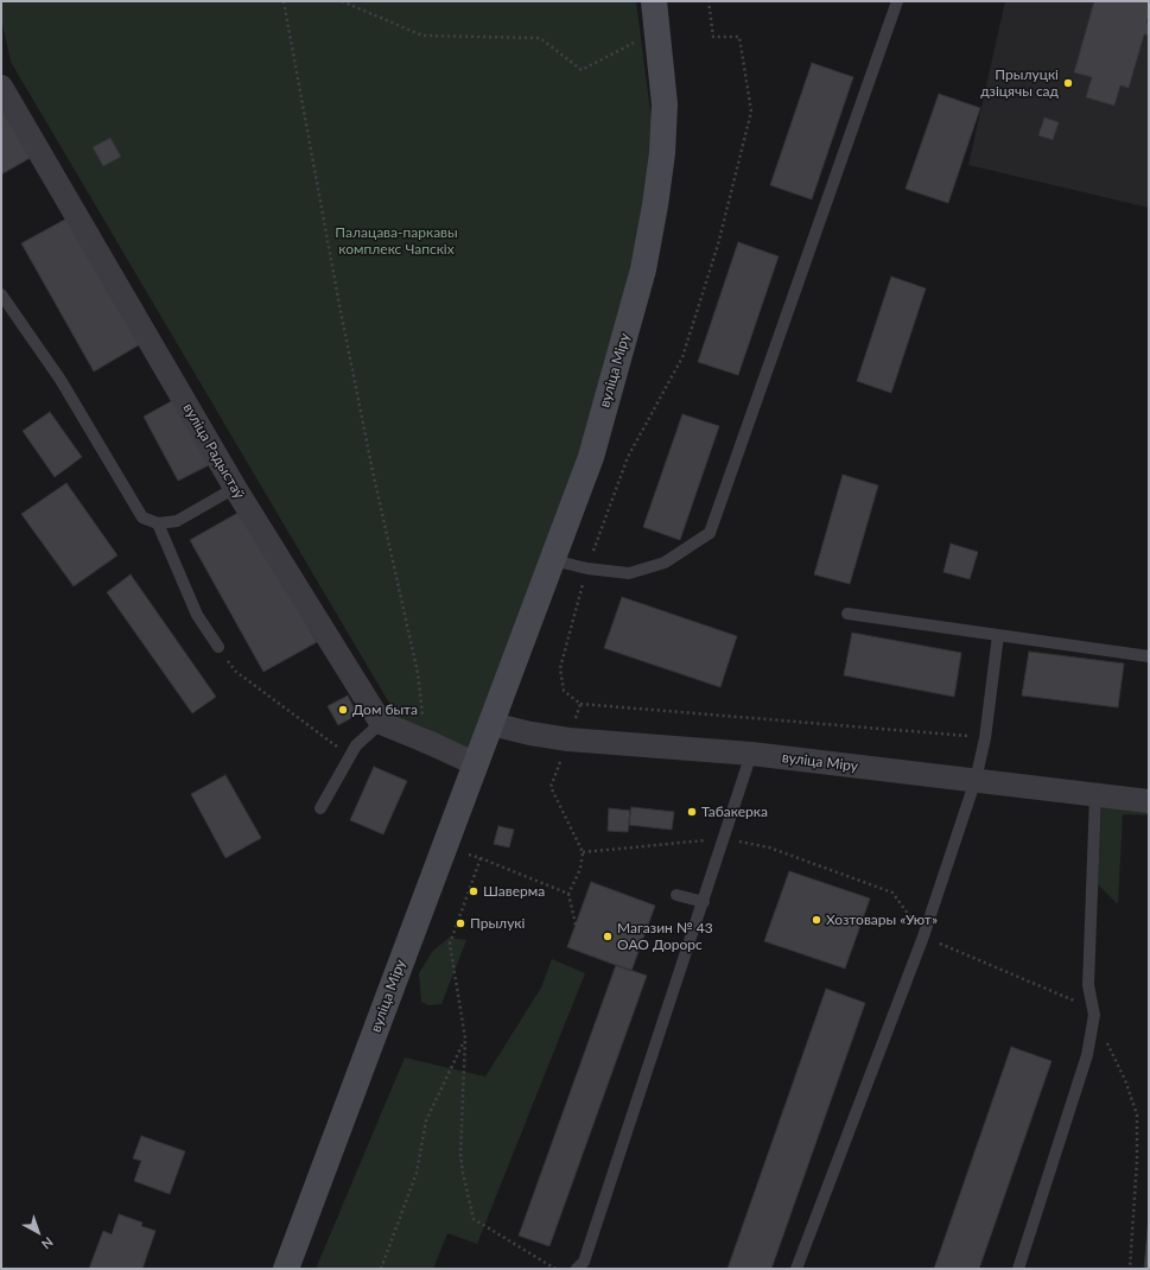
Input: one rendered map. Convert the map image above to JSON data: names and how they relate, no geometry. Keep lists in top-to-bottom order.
{
  "streets": {
    "street": ["вуліца Міру", "вуліца Радыстаў"]
  },
  "parks": ["Палацава-паркавы комплекс Чапскіх"],
  "places": [
    "Прылуцкі дзіцячы сад",
    "Дом быта",
    "Табакерка",
    "Шаверма",
    "Хозтовары «Уют»",
    "Прылукі",
    "Магазин № 43 ОАО Дорорс"
  ],
  "north": "bottom right"
}
